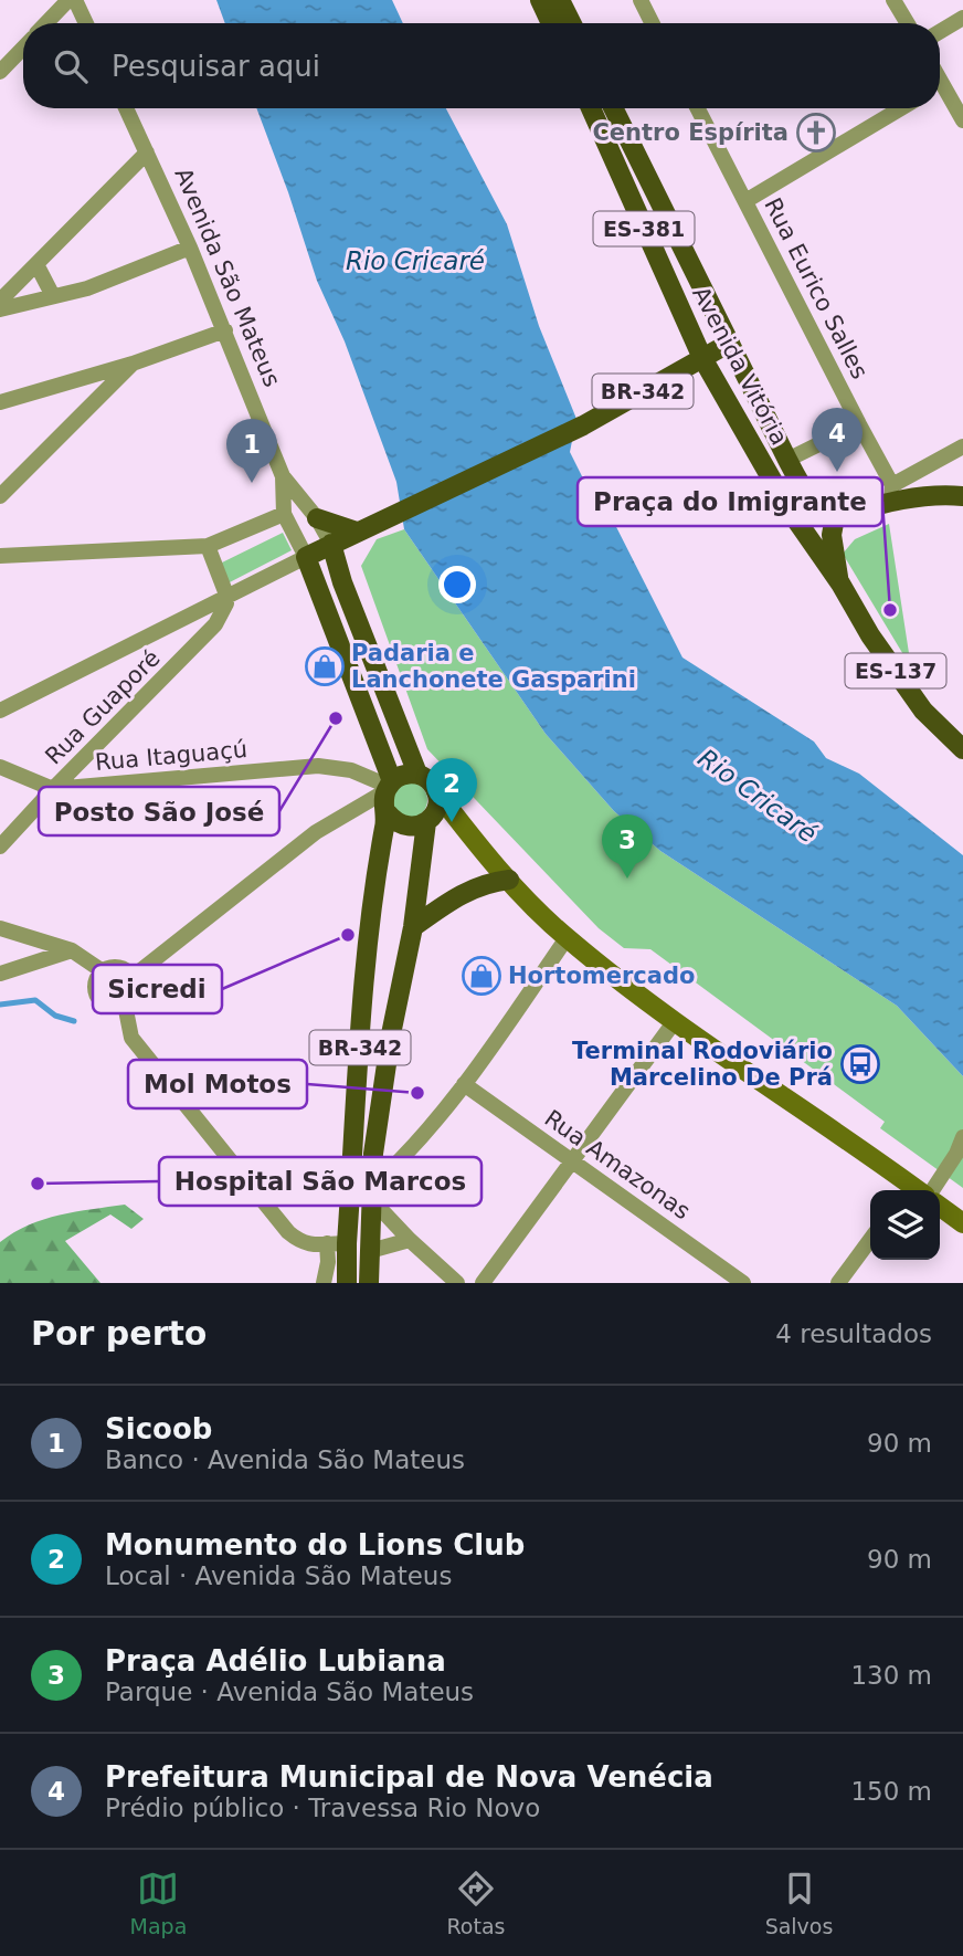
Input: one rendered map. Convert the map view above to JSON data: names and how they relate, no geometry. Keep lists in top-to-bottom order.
{
  "streets": {
    "main road": [
      "ES-381",
      "Avenida São Mateus",
      "Avenida Vitória",
      "BR-342",
      "ES-137"
    ],
    "street": [
      "Rua Eurico Salles",
      "Rua Guaporé",
      "Rua Itaguaçú",
      "Rua Amazonas"
    ]
  },
  "crossings": [
    ["Avenida São Mateus", "BR-342"],
    ["Avenida São Mateus", "Rua Itaguaçú"],
    ["Avenida Vitória", "BR-342"],
    ["BR-342", "Rua Itaguaçú"],
    ["Rua Guaporé", "Rua Itaguaçú"]
  ],
  "water": ["Rio Cricaré"],
  "places": {
    "church": ["Centro Espírita"],
    "other": [
      "Praça do Imigrante",
      "Posto São José",
      "Sicredi",
      "Mol Motos",
      "Hospital São Marcos"
    ],
    "shop": ["Padaria e Lanchonete Gasparini", "Hortomercado"],
    "bus stop": ["Terminal Rodoviário Marcelino De Prá"]
  },
  "page": {
    "search": "Pesquisar aqui",
    "pins": [
      "4",
      "1",
      "2",
      "3"
    ],
    "heading": ["Por perto", "4 resultados"],
    "list": [
      {
        "mark": "1",
        "name": "Sicoob",
        "note": "Banco · Avenida São Mateus",
        "value": "90 m"
      },
      {
        "mark": "2",
        "name": "Monumento do Lions Club",
        "note": "Local · Avenida São Mateus",
        "value": "90 m"
      },
      {
        "mark": "3",
        "name": "Praça Adélio Lubiana",
        "note": "Parque · Avenida São Mateus",
        "value": "130 m"
      },
      {
        "mark": "4",
        "name": "Prefeitura Municipal de Nova Venécia",
        "note": "Prédio público · Travessa Rio Novo",
        "value": "150 m"
      }
    ],
    "nav": ["Mapa", "Rotas", "Salvos"]
  }
}
